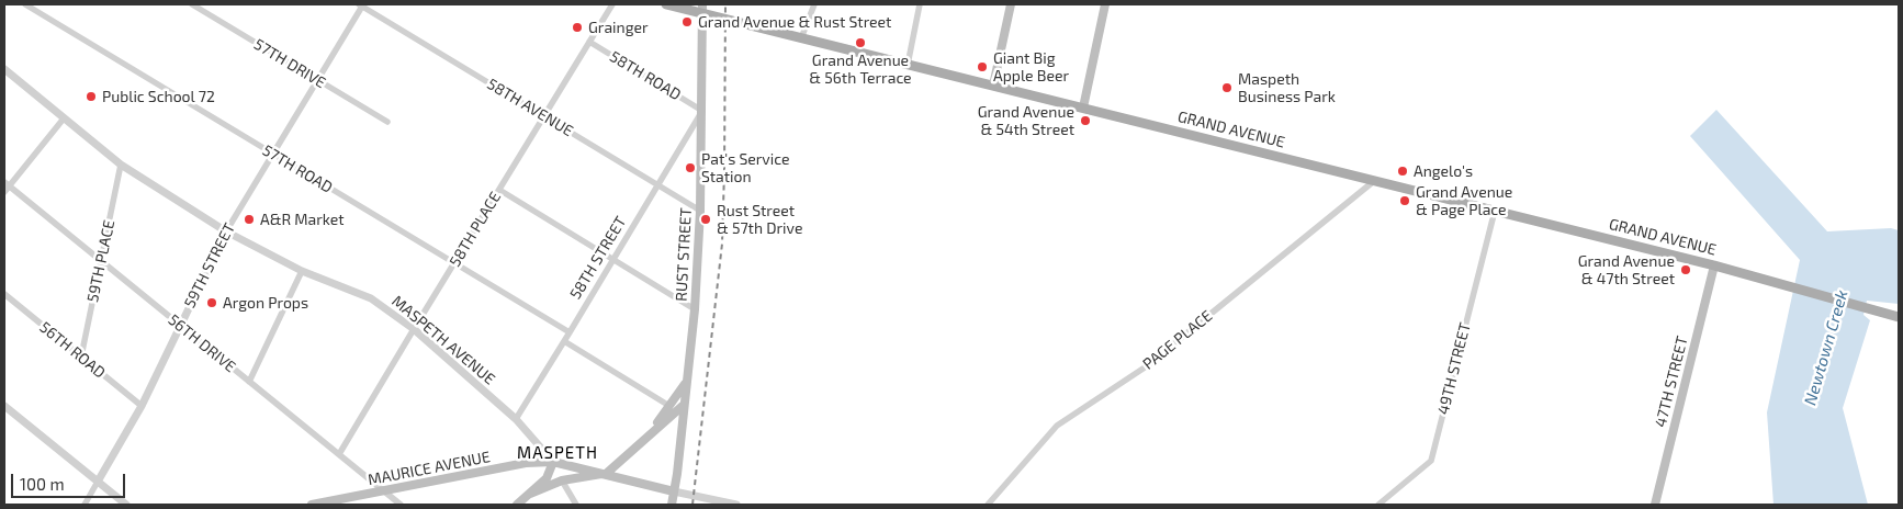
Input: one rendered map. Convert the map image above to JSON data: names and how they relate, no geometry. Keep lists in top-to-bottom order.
{
  "streets": {
    "main road": [
      "GRAND AVENUE",
      "RUST STREET",
      "47TH STREET",
      "MAURICE AVENUE"
    ],
    "street": [
      "57TH DRIVE",
      "58TH ROAD",
      "58TH AVENUE",
      "57TH ROAD",
      "58TH PLACE",
      "58TH STREET",
      "59TH PLACE",
      "59TH STREET",
      "MASPETH AVENUE",
      "PAGE PLACE",
      "56TH DRIVE",
      "56TH ROAD",
      "49TH STREET"
    ]
  },
  "crossings": [
    ["57TH DRIVE", "59TH STREET"],
    ["58TH ROAD", "58TH PLACE"],
    ["58TH ROAD", "RUST STREET"],
    ["58TH ROAD", "58TH STREET"],
    ["58TH AVENUE", "58TH PLACE"],
    ["58TH AVENUE", "RUST STREET"],
    ["58TH AVENUE", "58TH STREET"],
    ["58TH AVENUE", "59TH STREET"],
    ["GRAND AVENUE", "RUST STREET"],
    ["GRAND AVENUE", "PAGE PLACE"],
    ["GRAND AVENUE", "49TH STREET"],
    ["GRAND AVENUE", "47TH STREET"],
    ["57TH ROAD", "58TH PLACE"],
    ["57TH ROAD", "58TH STREET"],
    ["57TH ROAD", "59TH STREET"],
    ["58TH PLACE", "MASPETH AVENUE"],
    ["58TH PLACE", "56TH DRIVE"],
    ["RUST STREET", "58TH STREET"],
    ["58TH STREET", "MASPETH AVENUE"],
    ["59TH PLACE", "MASPETH AVENUE"],
    ["59TH PLACE", "56TH DRIVE"],
    ["59TH PLACE", "56TH ROAD"],
    ["59TH STREET", "MASPETH AVENUE"],
    ["59TH STREET", "56TH DRIVE"],
    ["59TH STREET", "56TH ROAD"],
    ["MASPETH AVENUE", "MAURICE AVENUE"],
    ["56TH DRIVE", "MAURICE AVENUE"]
  ],
  "districts": ["MASPETH"],
  "water": ["Newtown Creek"],
  "places": [
    "Grand Avenue & Rust Street",
    "Grainger",
    "Grand Avenue & 56th Terrace",
    "Giant Big Apple Beer",
    "Maspeth Business Park",
    "Public School 72",
    "Grand Avenue & 54th Street",
    "Pat's Service Station",
    "Angelo's",
    "Grand Avenue & Page Place",
    "A&R Market",
    "Rust Street & 57th Drive",
    "Grand Avenue & 47th Street",
    "Argon Props"
  ],
  "scale_bar": "100 m"
}
